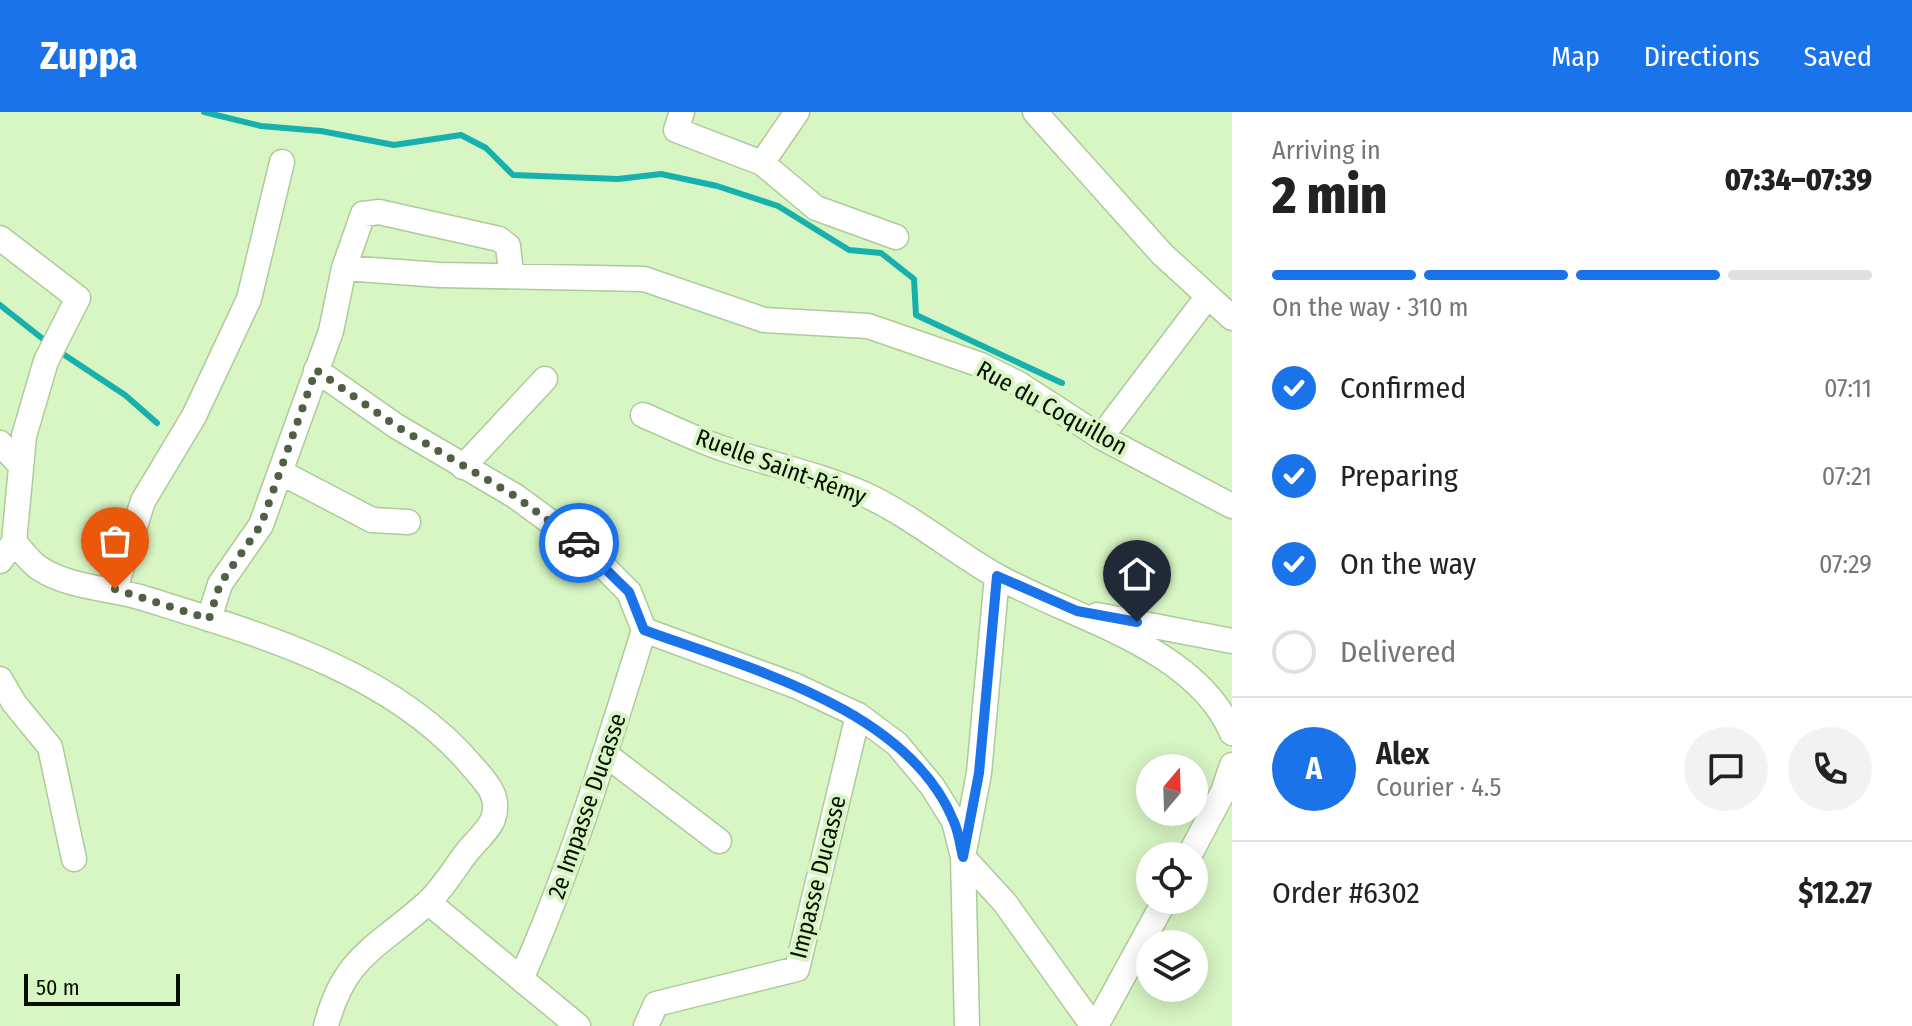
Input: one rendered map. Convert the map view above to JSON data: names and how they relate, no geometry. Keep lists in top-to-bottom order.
{
  "streets": {
    "street": [
      "Rue du Coquillon",
      "Ruelle Saint-Rémy",
      "2e Impasse Ducasse",
      "Impasse Ducasse"
    ]
  },
  "scale_bar": "50 m",
  "north": "top",
  "page": {
    "header": "Zuppa",
    "nav": ["Map", "Directions", "Saved"],
    "heading": ["2 min", "Arriving in", "07:34–07:39"],
    "panel": [
      "Alex",
      "Courier · 4.5",
      "Order #6302",
      "$12.27"
    ],
    "bar": "On the way · 310 m",
    "list": [
      ["Confirmed", "07:11"],
      ["Preparing", "07:21"],
      ["On the way", "07:29"],
      "Delivered"
    ],
    "round": "A",
    "scale": "50 m"
  }
}
